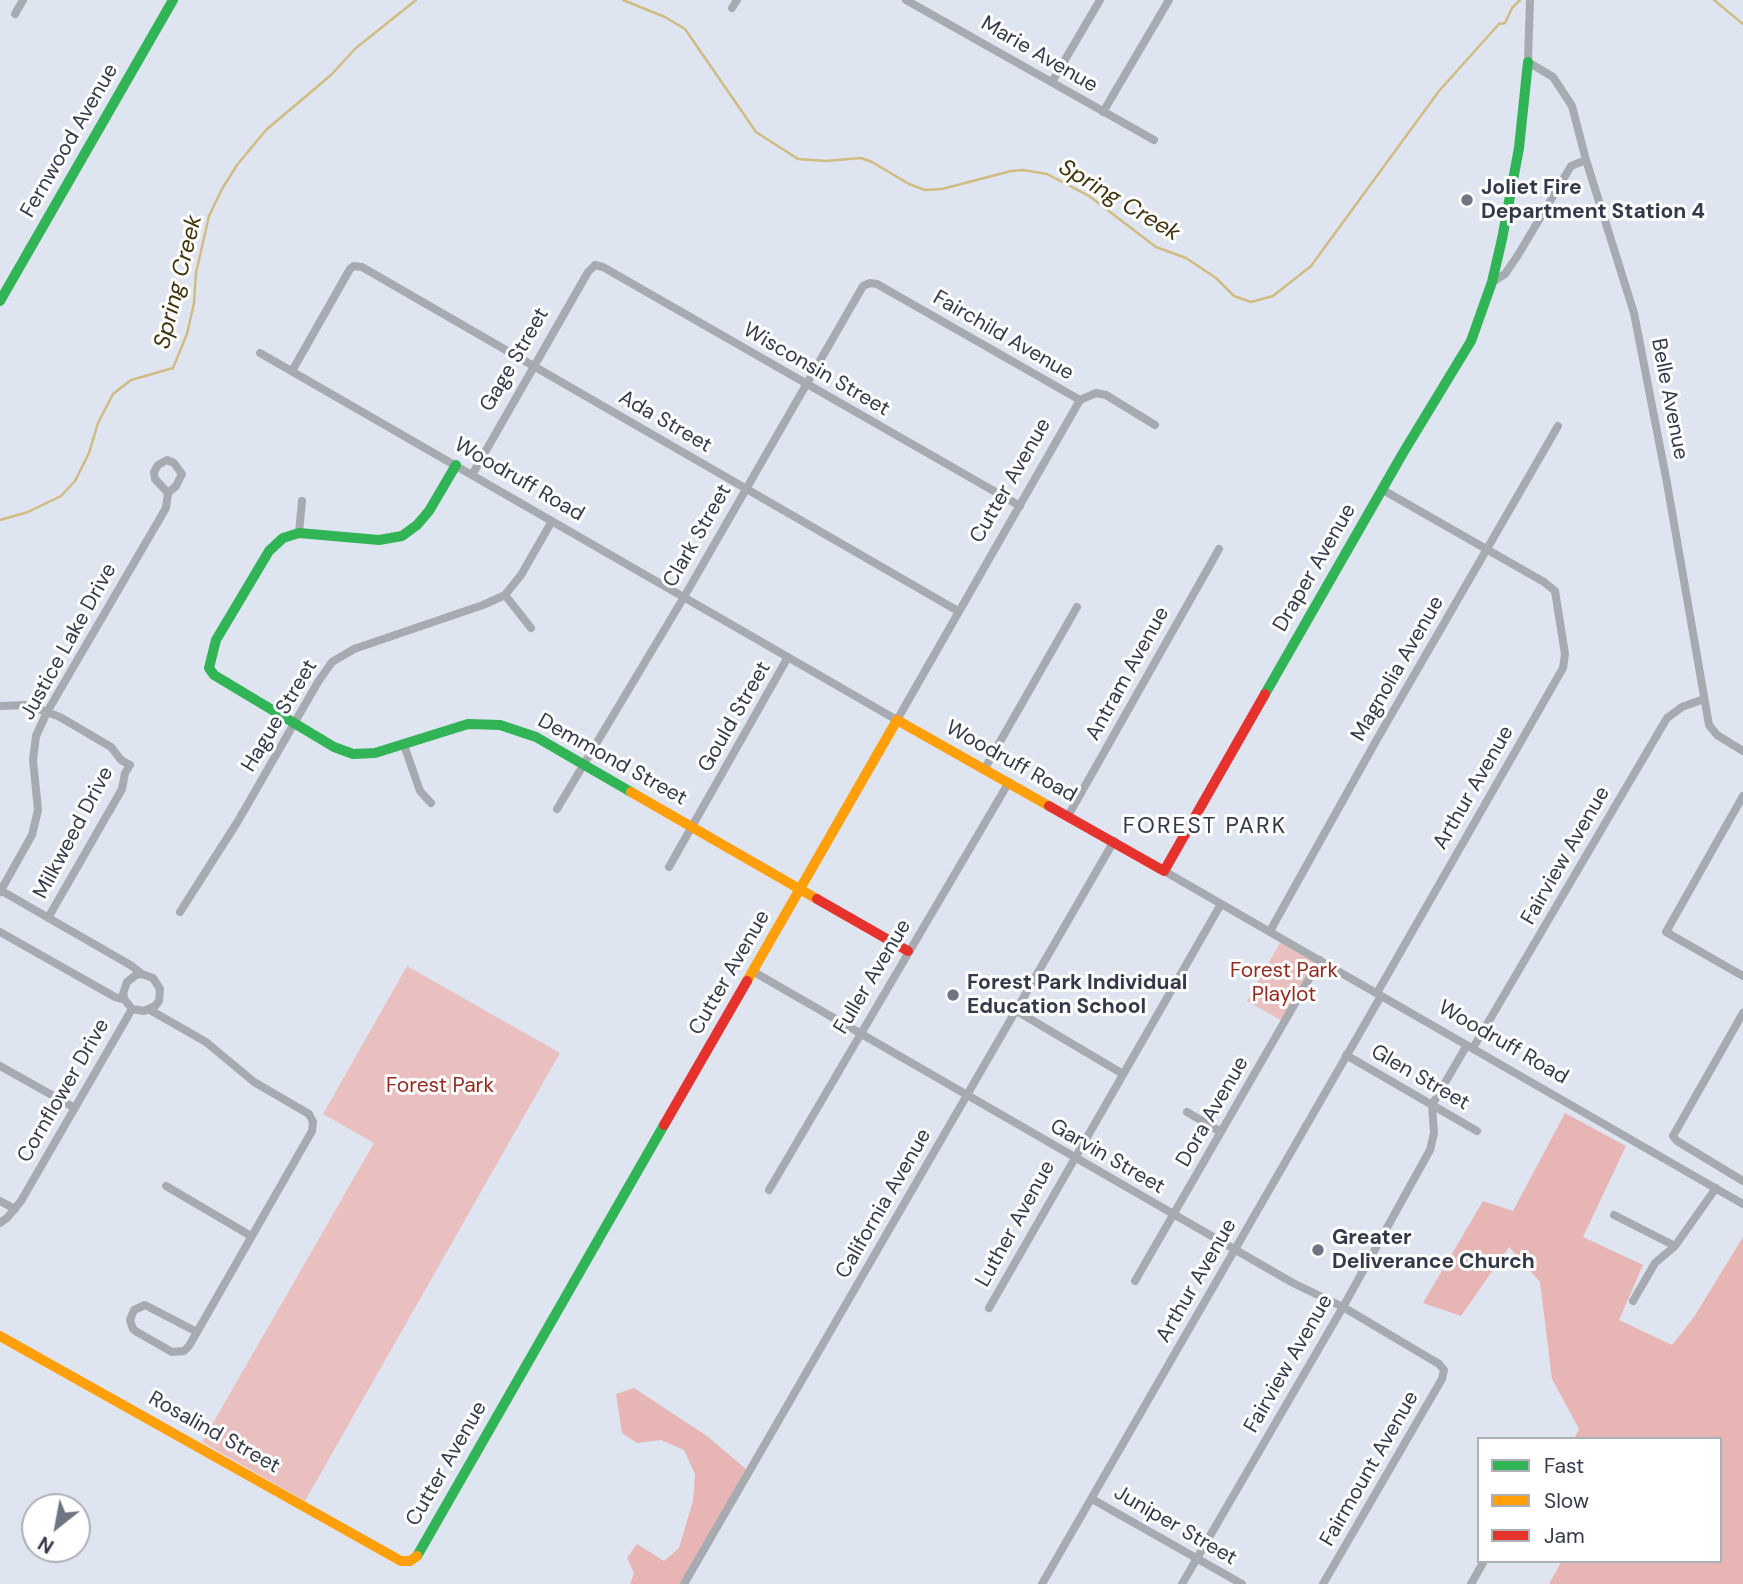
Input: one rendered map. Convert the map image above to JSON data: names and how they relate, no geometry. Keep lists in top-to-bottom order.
{
  "streets": {
    "street": [
      "Marie Avenue",
      "Fernwood Avenue",
      "Fairchild Avenue",
      "Gage Street",
      "Wisconsin Street",
      "Belle Avenue",
      "Ada Street",
      "Woodruff Road",
      "Cutter Avenue",
      "Clark Street",
      "Draper Avenue",
      "Justice Lake Drive",
      "Magnolia Avenue",
      "Antram Avenue",
      "Hague Street",
      "Gould Street",
      "Demmond Street",
      "Arthur Avenue",
      "Milkweed Drive",
      "Fairview Avenue",
      "Fuller Avenue",
      "Glen Street",
      "Cornflower Drive",
      "Dora Avenue",
      "Garvin Street",
      "California Avenue",
      "Luther Avenue",
      "Rosalind Street",
      "Fairmount Avenue",
      "Juniper Street"
    ]
  },
  "crossings": [
    ["Fairchild Avenue", "Cutter Avenue"],
    ["Fairchild Avenue", "Clark Street"],
    ["Gage Street", "Wisconsin Street"],
    ["Gage Street", "Ada Street"],
    ["Gage Street", "Woodruff Road"],
    ["Wisconsin Street", "Cutter Avenue"],
    ["Wisconsin Street", "Clark Street"],
    ["Belle Avenue", "Draper Avenue"],
    ["Belle Avenue", "Fairview Avenue"],
    ["Ada Street", "Woodruff Road"],
    ["Ada Street", "Cutter Avenue"],
    ["Ada Street", "Clark Street"],
    ["Woodruff Road", "Cutter Avenue"],
    ["Woodruff Road", "Clark Street"],
    ["Woodruff Road", "Draper Avenue"],
    ["Woodruff Road", "Magnolia Avenue"],
    ["Woodruff Road", "Antram Avenue"],
    ["Woodruff Road", "Hague Street"],
    ["Woodruff Road", "Gould Street"],
    ["Woodruff Road", "Arthur Avenue"],
    ["Woodruff Road", "Fairview Avenue"],
    ["Woodruff Road", "Fuller Avenue"],
    ["Woodruff Road", "Dora Avenue"],
    ["Woodruff Road", "California Avenue"],
    ["Woodruff Road", "Luther Avenue"],
    ["Cutter Avenue", "Demmond Street"],
    ["Cutter Avenue", "Garvin Street"],
    ["Cutter Avenue", "Rosalind Street"],
    ["Clark Street", "Demmond Street"],
    ["Justice Lake Drive", "Milkweed Drive"],
    ["Magnolia Avenue", "Arthur Avenue"],
    ["Hague Street", "Demmond Street"],
    ["Gould Street", "Demmond Street"],
    ["Demmond Street", "Fuller Avenue"],
    ["Arthur Avenue", "Glen Street"],
    ["Arthur Avenue", "Garvin Street"],
    ["Arthur Avenue", "Juniper Street"],
    ["Fairview Avenue", "Glen Street"],
    ["Fairview Avenue", "Garvin Street"],
    ["Fairview Avenue", "Juniper Street"],
    ["Fuller Avenue", "Garvin Street"],
    ["Dora Avenue", "Garvin Street"],
    ["Garvin Street", "California Avenue"],
    ["Garvin Street", "Luther Avenue"],
    ["Garvin Street", "Fairmount Avenue"]
  ],
  "districts": ["FOREST PARK"],
  "water": ["Spring Creek"],
  "parks": ["Forest Park Playlot", "Forest Park"],
  "places": ["Joliet Fire Department Station 4", "Forest Park Individual Education School", "Greater Deliverance Church"],
  "legend": ["Fast", "Slow", "Jam"],
  "north": "bottom left"
}
